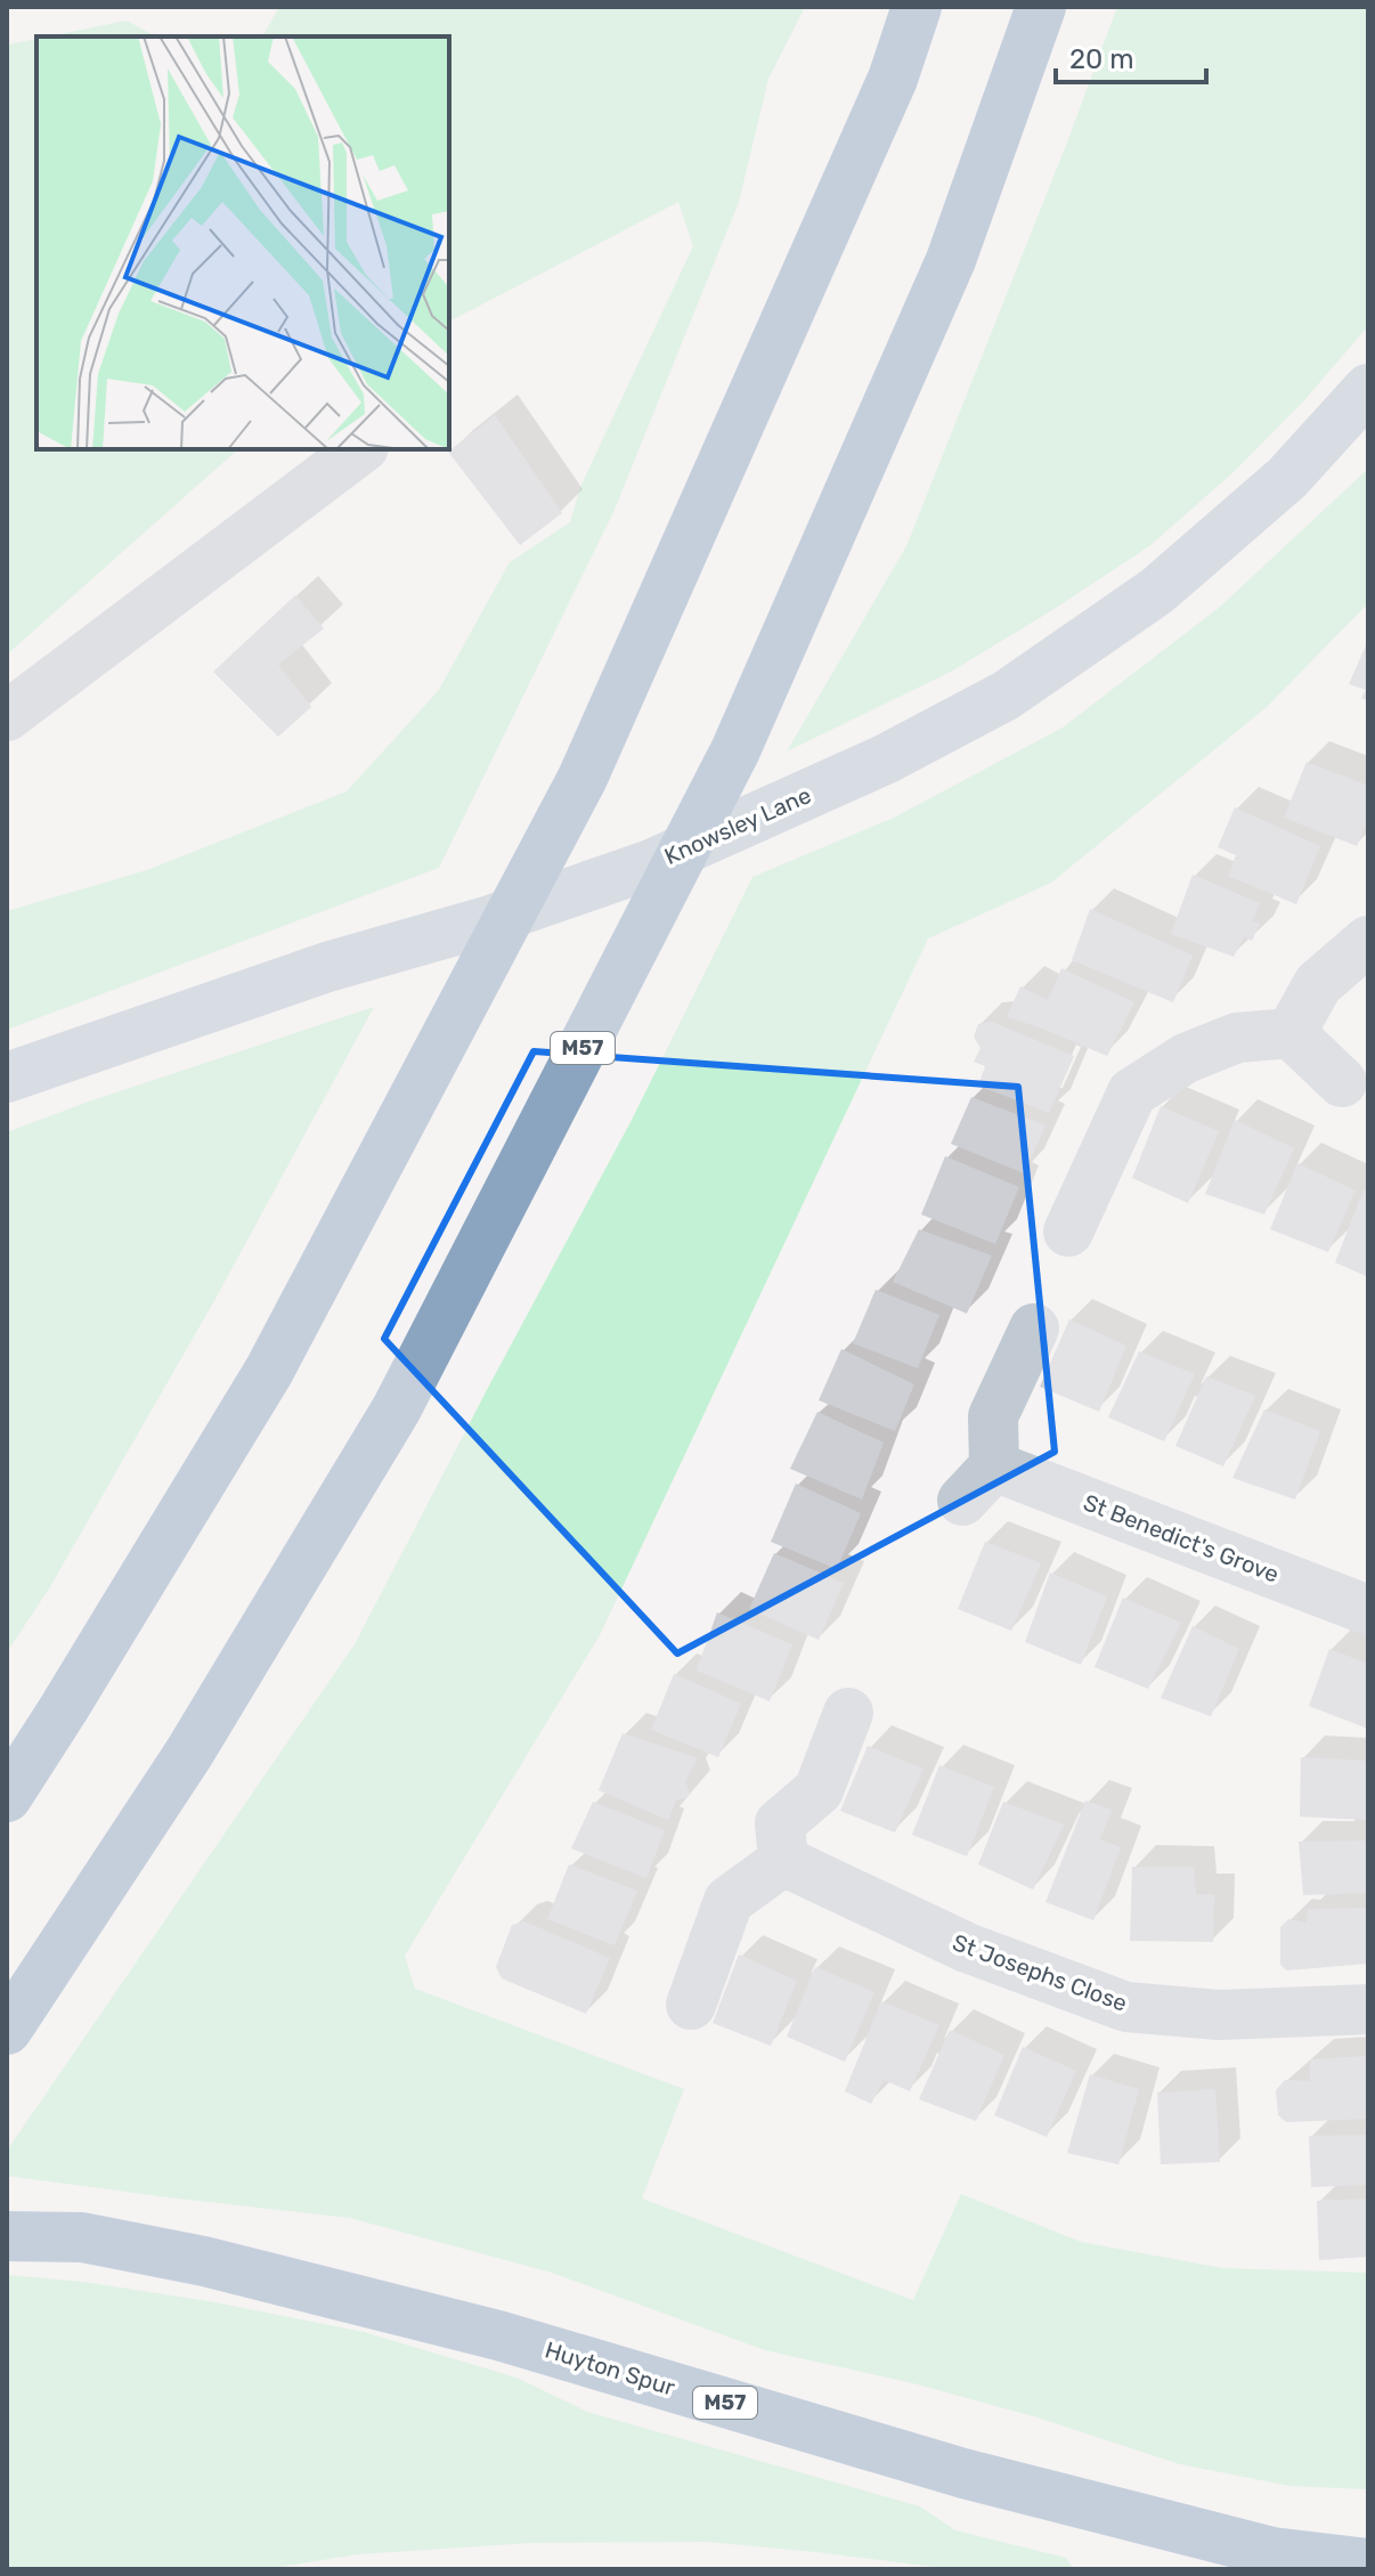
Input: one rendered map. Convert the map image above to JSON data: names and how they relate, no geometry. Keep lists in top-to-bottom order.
{
  "streets": {
    "highway": ["M57", "Huyton Spur"],
    "main road": ["Knowsley Lane"],
    "street": ["St Benedict's Grove", "St Josephs Close"]
  },
  "scale_bar": "20 m"
}
